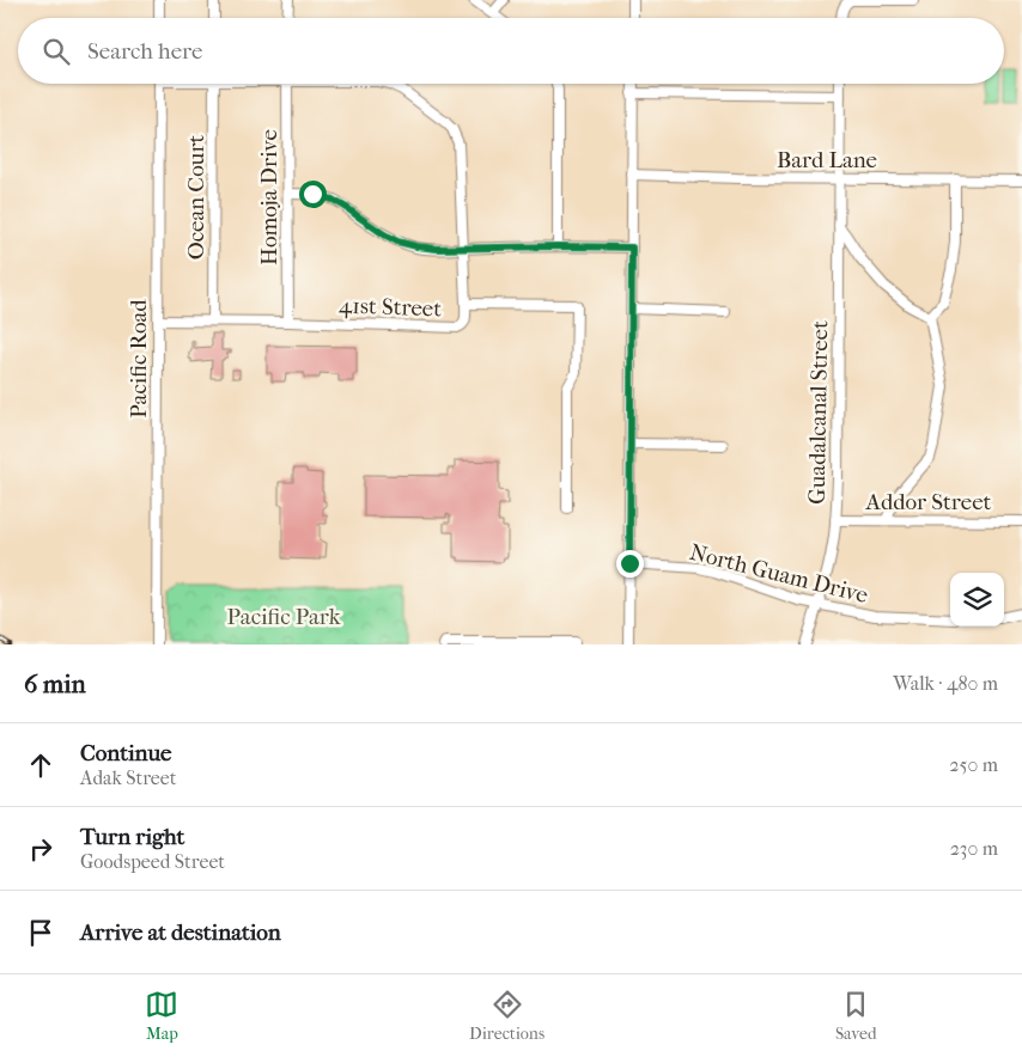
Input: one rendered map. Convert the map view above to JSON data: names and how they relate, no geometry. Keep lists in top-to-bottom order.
{
  "streets": {
    "street": [
      "Bard Lane",
      "Ocean Court",
      "Homoja Drive",
      "41st Street",
      "Pacific Road",
      "Guadalcanal Street",
      "Addor Street",
      "North Guam Drive"
    ]
  },
  "crossings": [
    ["Bard Lane", "Guadalcanal Street"],
    ["Ocean Court", "41st Street"],
    ["Homoja Drive", "41st Street"],
    ["41st Street", "Pacific Road"],
    ["Guadalcanal Street", "Addor Street"],
    ["Guadalcanal Street", "North Guam Drive"]
  ],
  "parks": ["Pacific Park"],
  "page": {
    "search": "Search here",
    "heading": ["6 min", "Walk · 480 m"],
    "list": [
      ["Continue", "Adak Street", "250 m"],
      ["Turn right", "Goodspeed Street", "230 m"],
      "Arrive at destination"
    ],
    "nav": ["Map", "Directions", "Saved"]
  }
}
